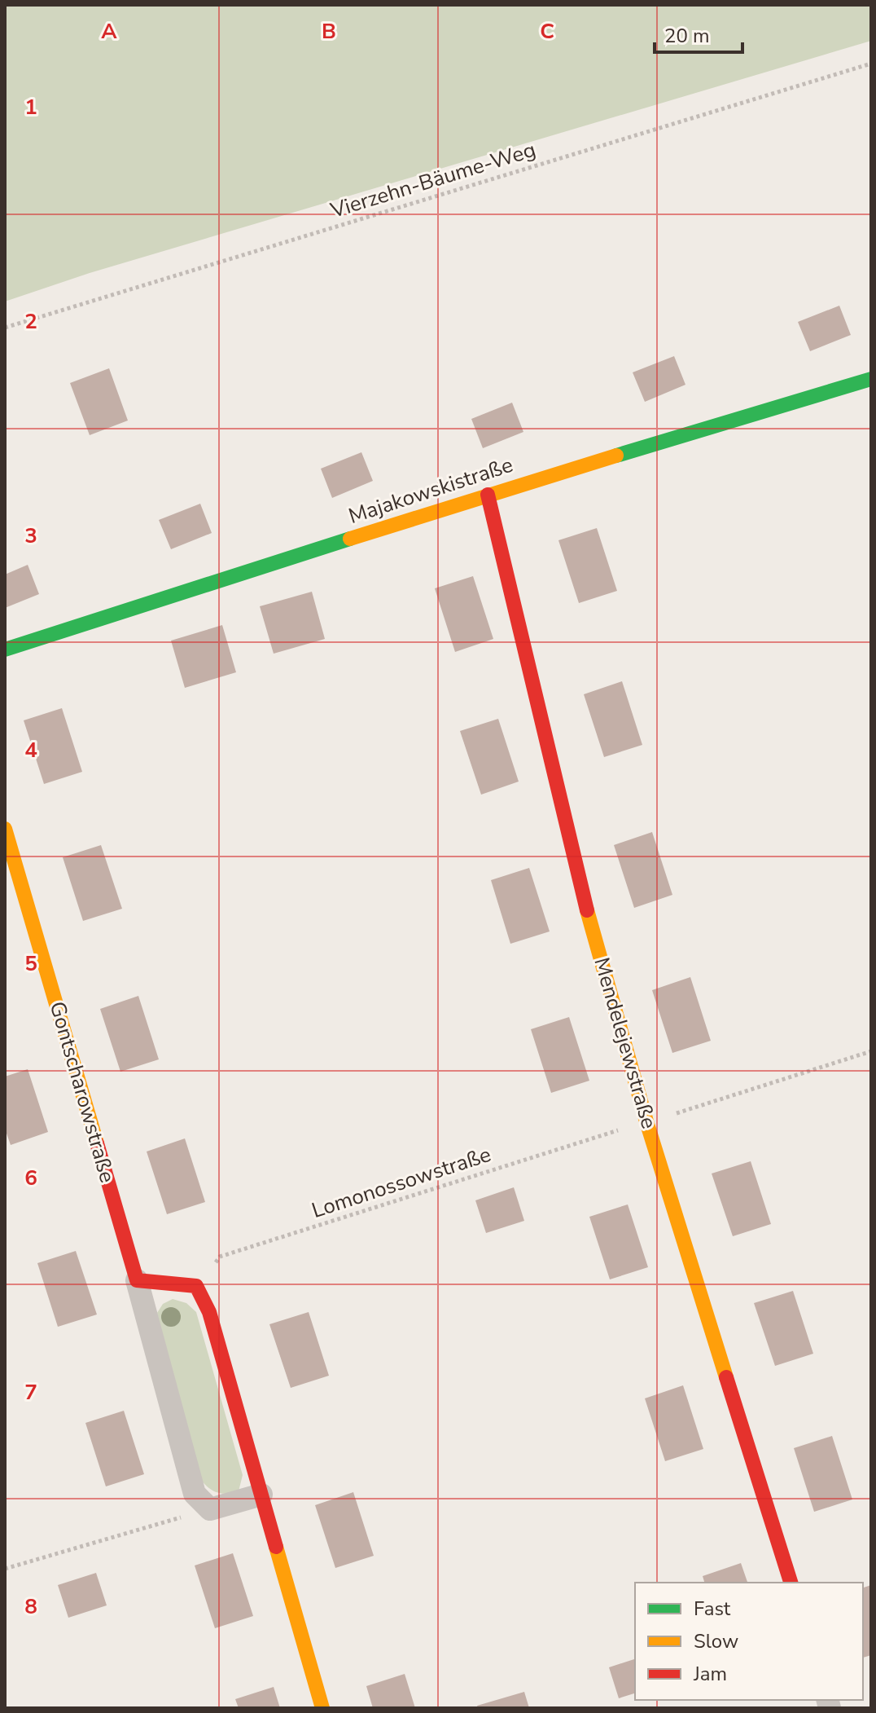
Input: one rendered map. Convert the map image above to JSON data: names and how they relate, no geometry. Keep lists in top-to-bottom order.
{
  "streets": {
    "street": ["Majakowskistraße", "Mendelejewstraße", "Gontscharowstraße"],
    "path": ["Vierzehn-Bäume-Weg", "Lomonossowstraße"]
  },
  "crossings": [
    ["Majakowskistraße", "Mendelejewstraße"]
  ],
  "legend": ["Fast", "Slow", "Jam"],
  "scale_bar": "20 m",
  "grid": {
    "columns": ["A", "B", "C"],
    "rows": [
      "1",
      "2",
      "3",
      "4",
      "5",
      "6",
      "7",
      "8"
    ]
  }
}
